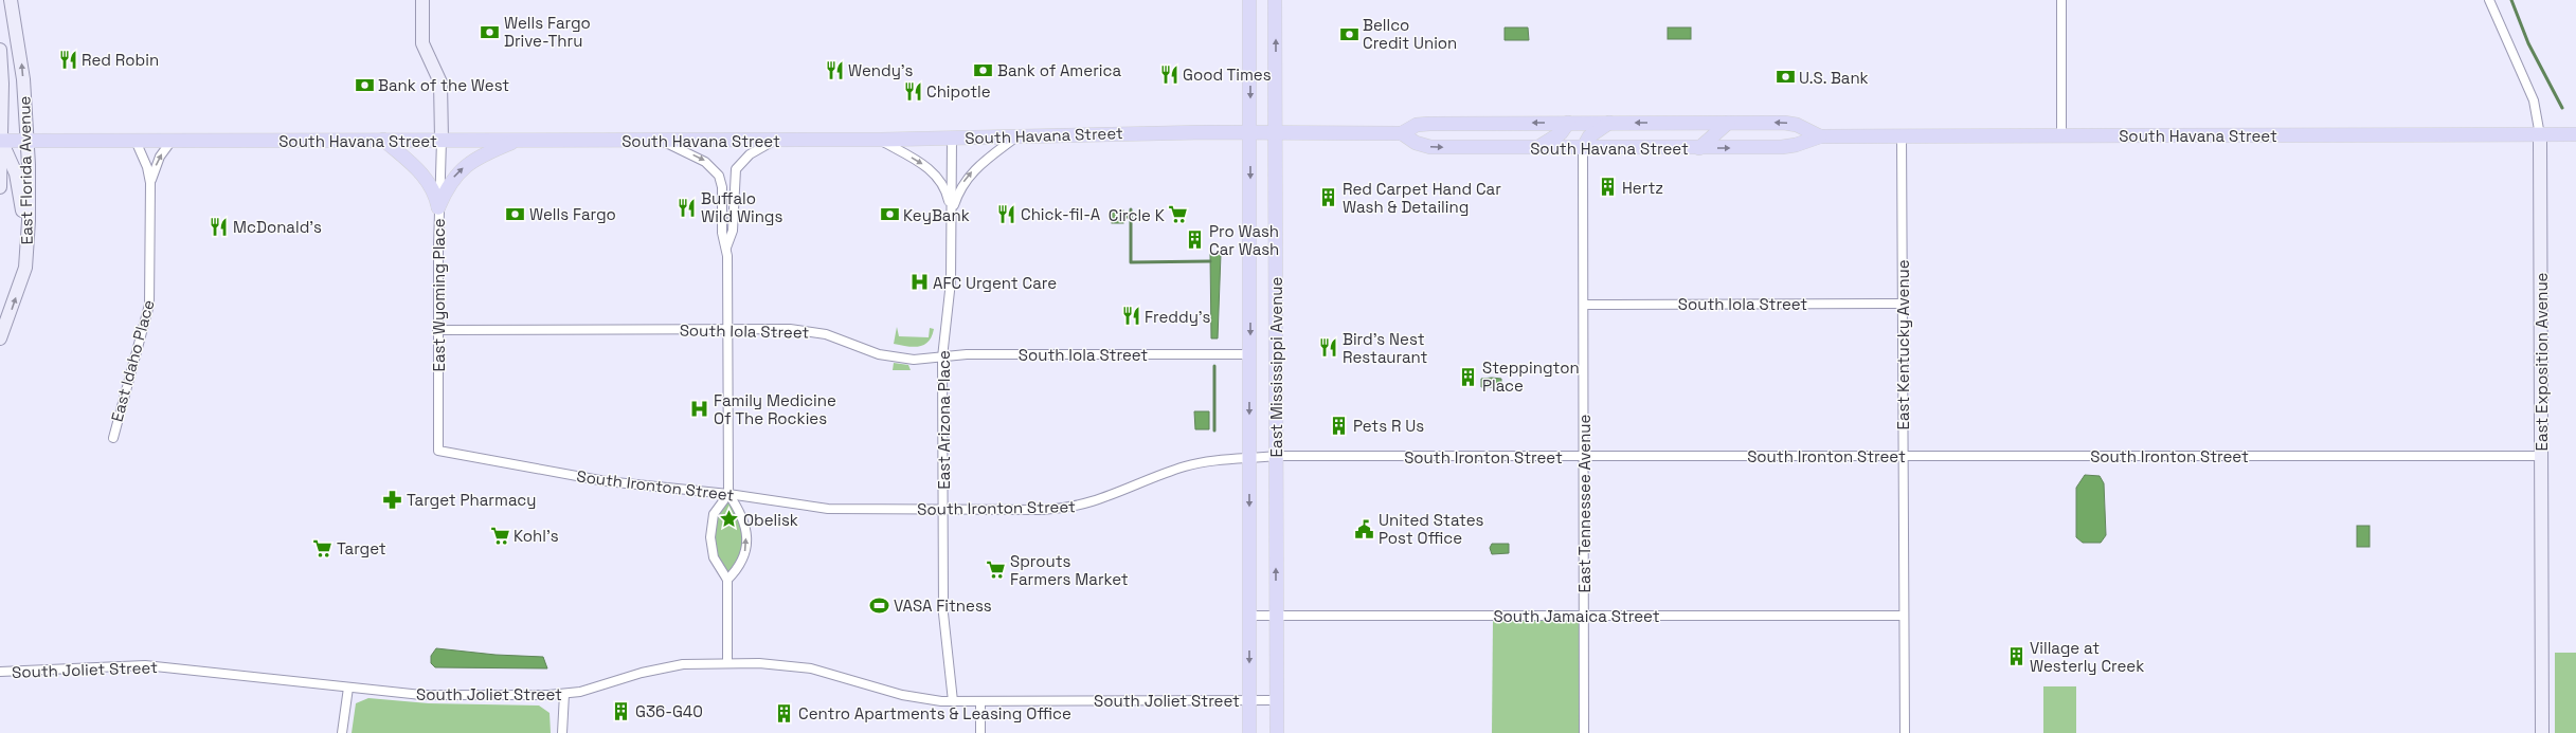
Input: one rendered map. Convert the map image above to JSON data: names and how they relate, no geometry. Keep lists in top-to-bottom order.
{
  "streets": {
    "main road": ["South Havana Street", "East Mississippi Avenue"],
    "street": [
      "East Florida Avenue",
      "East Wyoming Place",
      "South Iola Street",
      "East Kentucky Avenue",
      "East Idaho Place",
      "East Exposition Avenue",
      "East Arizona Place",
      "South Ironton Street",
      "East Tennessee Avenue",
      "South Jamaica Street",
      "South Joliet Street"
    ]
  },
  "crossings": [
    ["South Havana Street", "East Florida Avenue"],
    ["South Havana Street", "East Wyoming Place"],
    ["South Havana Street", "East Kentucky Avenue"],
    ["South Havana Street", "East Idaho Place"],
    ["South Havana Street", "East Exposition Avenue"],
    ["South Havana Street", "East Mississippi Avenue"],
    ["South Havana Street", "East Arizona Place"],
    ["South Havana Street", "East Tennessee Avenue"],
    ["East Wyoming Place", "South Iola Street"],
    ["East Wyoming Place", "South Ironton Street"],
    ["South Iola Street", "East Kentucky Avenue"],
    ["South Iola Street", "East Mississippi Avenue"],
    ["South Iola Street", "East Arizona Place"],
    ["South Iola Street", "East Tennessee Avenue"],
    ["East Kentucky Avenue", "South Ironton Street"],
    ["East Kentucky Avenue", "South Jamaica Street"],
    ["East Exposition Avenue", "South Ironton Street"],
    ["East Mississippi Avenue", "South Ironton Street"],
    ["East Mississippi Avenue", "South Jamaica Street"],
    ["East Mississippi Avenue", "South Joliet Street"],
    ["East Arizona Place", "South Ironton Street"],
    ["East Arizona Place", "South Joliet Street"],
    ["South Ironton Street", "East Tennessee Avenue"],
    ["East Tennessee Avenue", "South Jamaica Street"]
  ],
  "places": {
    "bank": [
      "Wells Fargo Drive-Thru",
      "Bellco Credit Union",
      "Bank of America",
      "U.S. Bank",
      "Bank of the West",
      "Wells Fargo",
      "KeyBank"
    ],
    "restaurant": [
      "Red Robin",
      "Wendy's",
      "Good Times",
      "Chipotle",
      "Buffalo Wild Wings",
      "Chick-fil-A",
      "McDonald's",
      "Freddy's",
      "Bird's Nest Restaurant"
    ],
    "building": [
      "Hertz",
      "Red Carpet Hand Car Wash & Detailing",
      "Pro Wash Car Wash",
      "Steppington Place",
      "Pets R Us",
      "Village at Westerly Creek",
      "G36-G40",
      "Centro Apartments & Leasing Office"
    ],
    "supermarket": [
      "Circle K",
      "Kohl's",
      "Target",
      "Sprouts Farmers Market"
    ],
    "hospital": ["AFC Urgent Care", "Family Medicine Of The Rockies"],
    "pharmacy": ["Target Pharmacy"],
    "place": ["Obelisk"],
    "public building": ["United States Post Office"],
    "sports": ["VASA Fitness"]
  }
}
